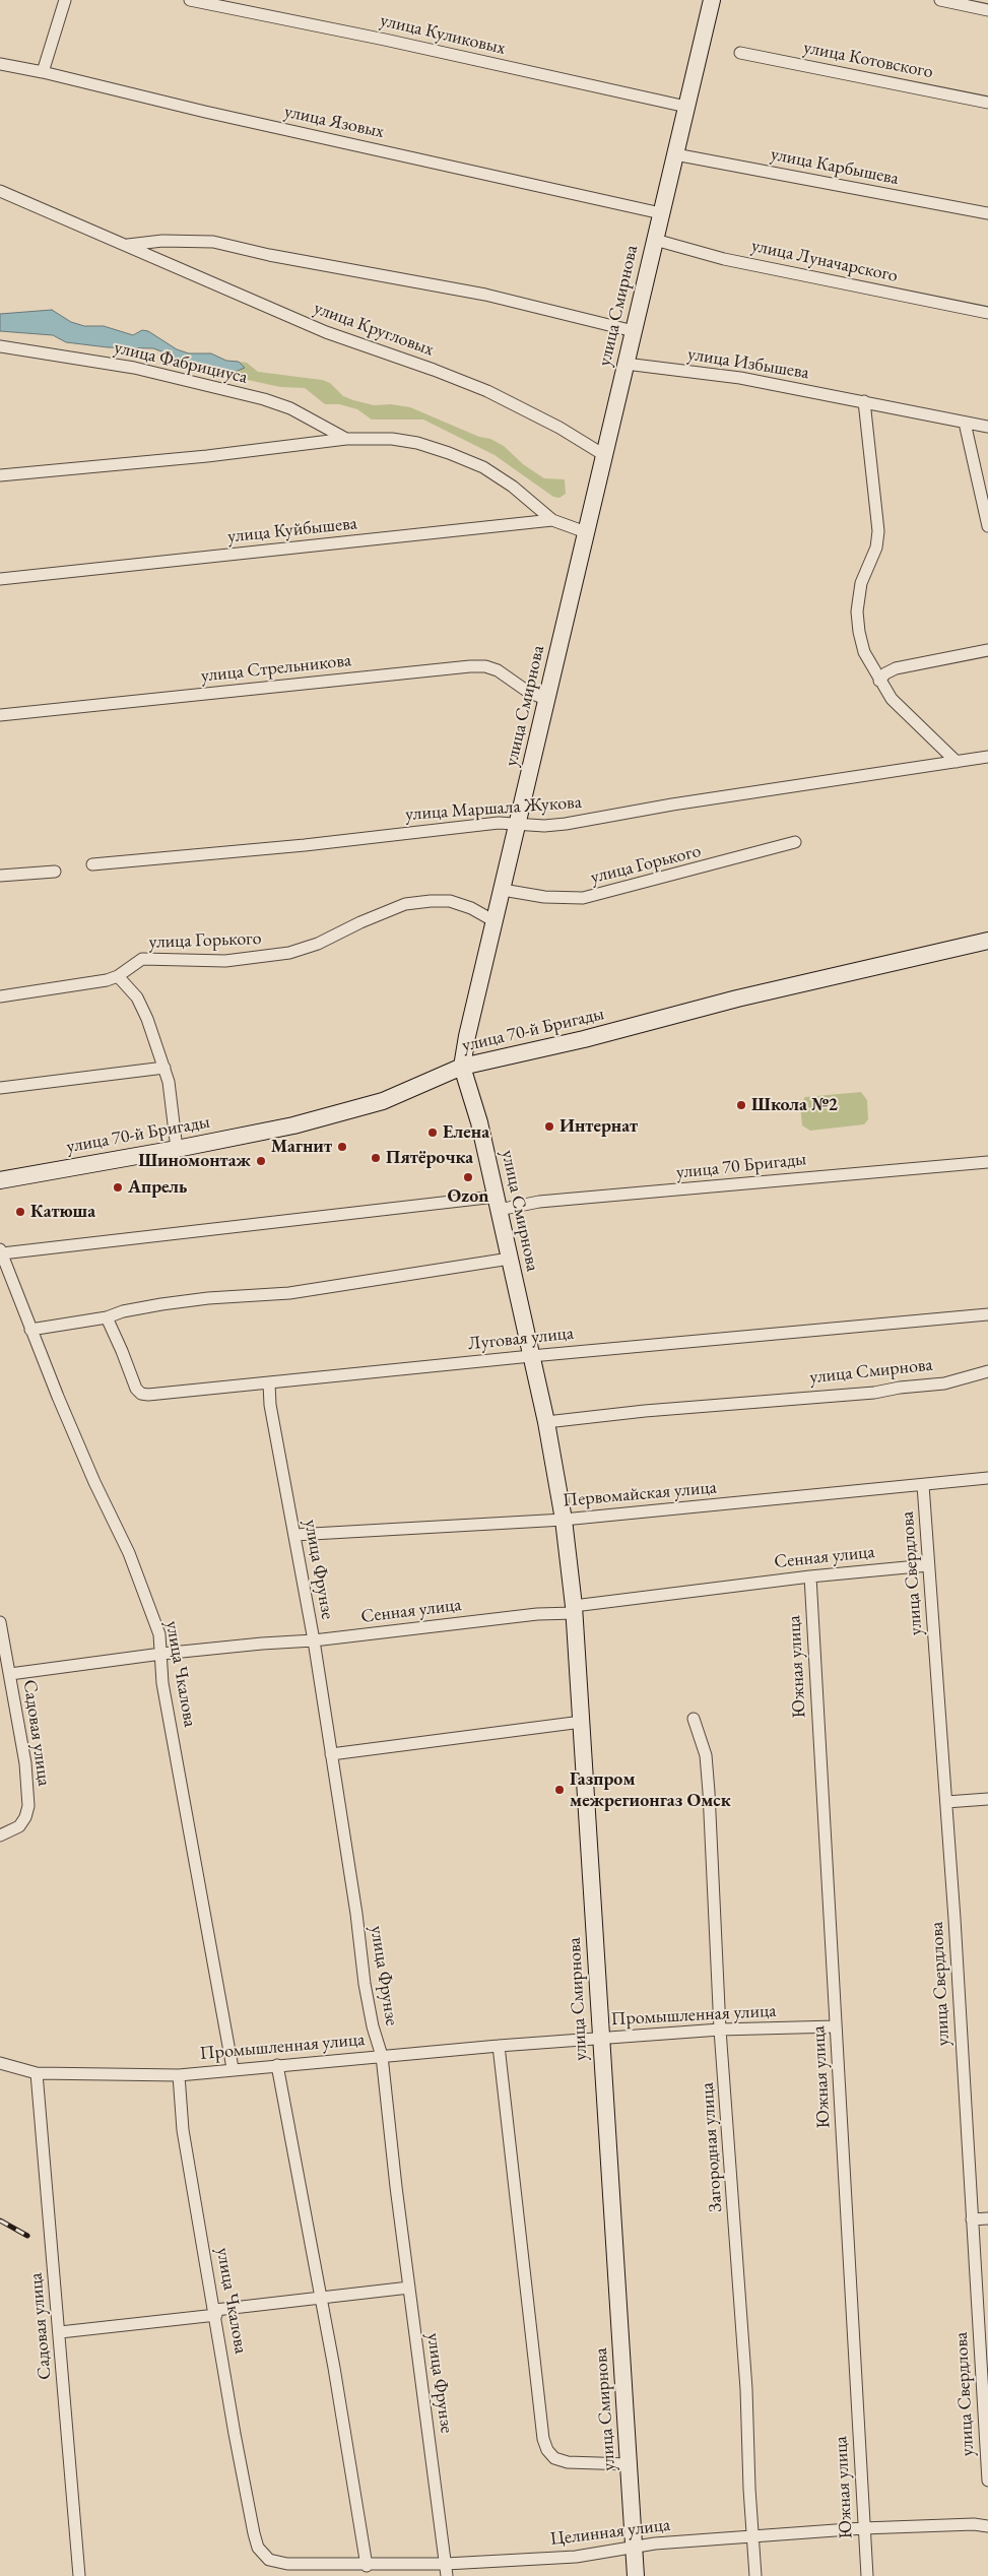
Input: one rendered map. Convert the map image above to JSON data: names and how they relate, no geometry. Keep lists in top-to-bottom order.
{
  "streets": {
    "main road": ["улица Смирнова", "улица 70-й Бригады"],
    "street": [
      "улица Куликовых",
      "улица Котовского",
      "улица Язовых",
      "улица Карбышева",
      "улица Луначарского",
      "улица Кругловых",
      "улица Фабрициуса",
      "улица Избышева",
      "улица Куйбышева",
      "улица Стрельникова",
      "улица Маршала Жукова",
      "улица Горького",
      "улица 70 Бригады",
      "Луговая улица",
      "Первомайская улица",
      "Сенная улица",
      "улица Фрунзе",
      "улица Свердлова",
      "Южная улица",
      "улица Чкалова",
      "Садовая улица",
      "Промышленная улица",
      "Загородная улица",
      "Целинная улица"
    ]
  },
  "crossings": [
    ["улица Куликовых", "улица Смирнова"],
    ["улица Язовых", "улица Смирнова"],
    ["улица Карбышева", "улица Смирнова"],
    ["улица Луначарского", "улица Смирнова"],
    ["улица Смирнова", "улица Кругловых"],
    ["улица Смирнова", "улица Избышева"],
    ["улица Смирнова", "улица Куйбышева"],
    ["улица Смирнова", "улица Стрельникова"],
    ["улица Смирнова", "улица Маршала Жукова"],
    ["улица Смирнова", "улица Горького"],
    ["улица Смирнова", "улица 70-й Бригады"],
    ["улица Смирнова", "улица 70 Бригады"],
    ["улица Смирнова", "Луговая улица"],
    ["улица Смирнова", "Первомайская улица"],
    ["улица Смирнова", "Сенная улица"],
    ["улица Смирнова", "Промышленная улица"],
    ["улица Смирнова", "Целинная улица"],
    ["улица Фабрициуса", "улица Куйбышева"],
    ["улица 70 Бригады", "улица Чкалова"],
    ["Луговая улица", "улица Фрунзе"],
    ["Первомайская улица", "улица Фрунзе"],
    ["Первомайская улица", "улица Свердлова"],
    ["Сенная улица", "улица Фрунзе"],
    ["Сенная улица", "улица Свердлова"],
    ["Сенная улица", "Южная улица"],
    ["Сенная улица", "улица Чкалова"],
    ["Сенная улица", "Садовая улица"],
    ["улица Фрунзе", "Промышленная улица"],
    ["улица Фрунзе", "Целинная улица"],
    ["Южная улица", "Промышленная улица"],
    ["Южная улица", "Целинная улица"],
    ["улица Чкалова", "Промышленная улица"],
    ["улица Чкалова", "Целинная улица"],
    ["Садовая улица", "Промышленная улица"],
    ["Промышленная улица", "Загородная улица"],
    ["Загородная улица", "Целинная улица"]
  ],
  "places": [
    "Школа №2",
    "Интернат",
    "Елена",
    "Магнит",
    "Пятёрочка",
    "Шиномонтаж",
    "Ozon",
    "Апрель",
    "Катюша",
    "Газпром межрегионгаз Омск"
  ]
}
